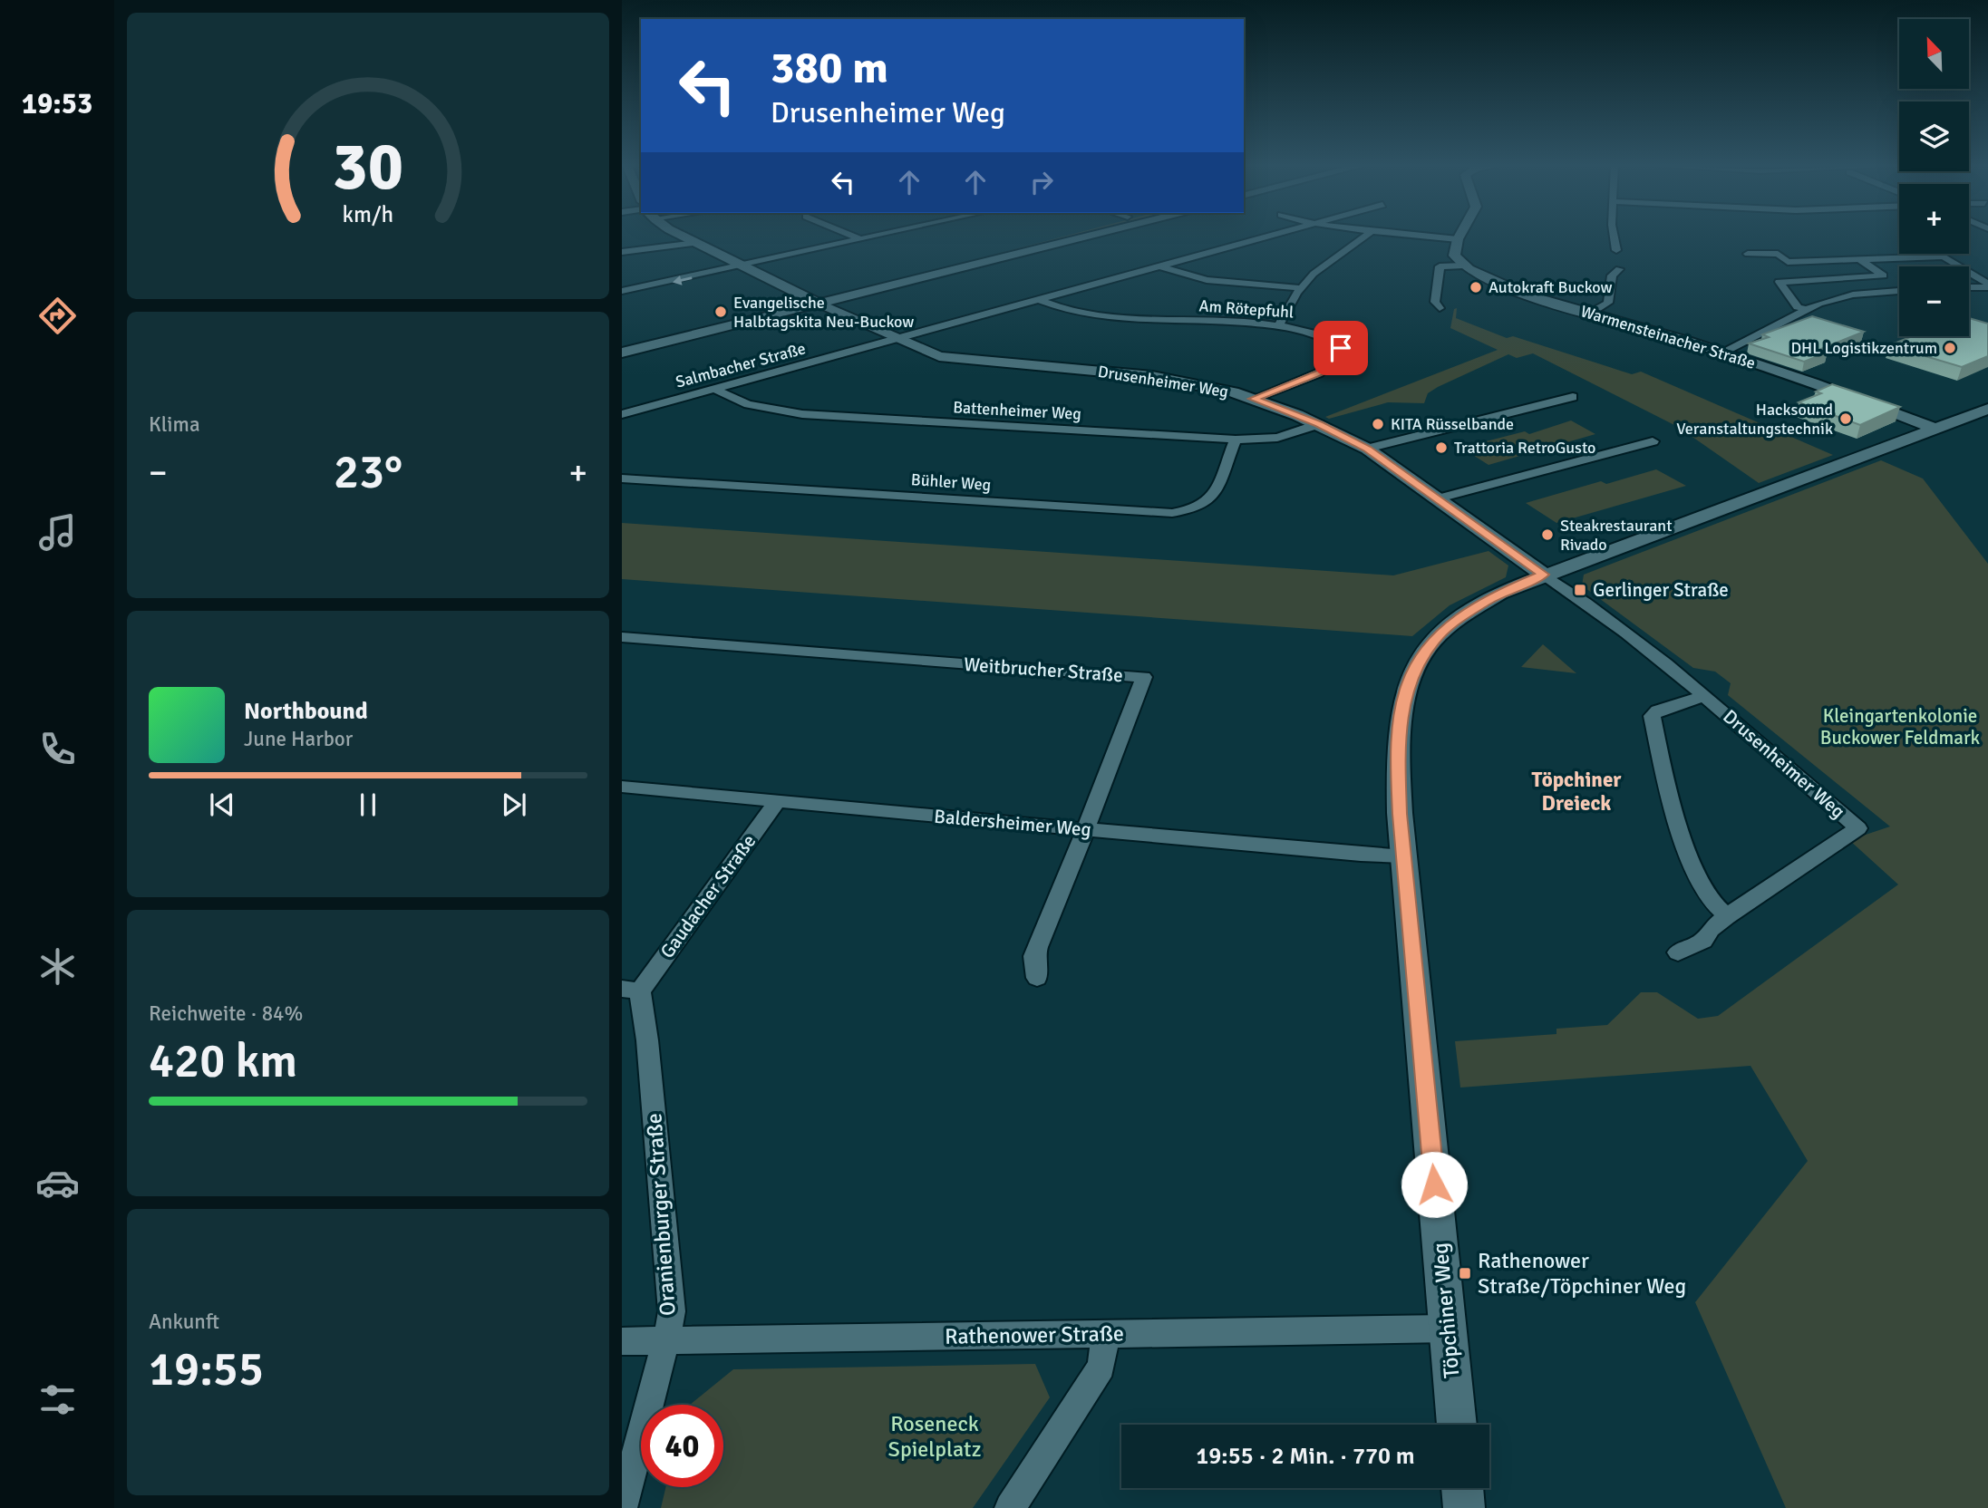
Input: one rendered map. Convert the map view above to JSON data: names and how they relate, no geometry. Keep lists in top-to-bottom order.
{
  "streets": {
    "street": [
      "Am Rötepfuhl",
      "Warmensteinacher Straße",
      "Salmbacher Straße",
      "Drusenheimer Weg",
      "Battenheimer Weg",
      "Bühler Weg",
      "Weitbrucher Straße",
      "Baldersheimer Weg",
      "Gaudacher Straße",
      "Oranienburger Straße",
      "Töpchiner Weg",
      "Rathenower Straße"
    ]
  },
  "crossings": [
    ["Am Rötepfuhl", "Salmbacher Straße"],
    ["Am Rötepfuhl", "Drusenheimer Weg"],
    ["Salmbacher Straße", "Drusenheimer Weg"],
    ["Salmbacher Straße", "Battenheimer Weg"],
    ["Drusenheimer Weg", "Battenheimer Weg"],
    ["Drusenheimer Weg", "Töpchiner Weg"],
    ["Battenheimer Weg", "Bühler Weg"],
    ["Weitbrucher Straße", "Baldersheimer Weg"],
    ["Baldersheimer Weg", "Gaudacher Straße"],
    ["Baldersheimer Weg", "Töpchiner Weg"],
    ["Gaudacher Straße", "Oranienburger Straße"],
    ["Oranienburger Straße", "Rathenower Straße"],
    ["Töpchiner Weg", "Rathenower Straße"]
  ],
  "districts": ["Töpchiner Dreieck"],
  "parks": ["Kleingartenkolonie Buckower Feldmark", "Roseneck Spielplatz"],
  "places": {
    "other": [
      "Autokraft Buckow",
      "Evangelische Halbtagskita Neu-Buckow",
      "DHL Logistikzentrum",
      "Hacksound Veranstaltungstechnik",
      "KITA Rüsselbande",
      "Trattoria RetroGusto",
      "Steakrestaurant Rivado"
    ],
    "transit": ["Gerlinger Straße", "Rathenower Straße/Töpchiner Weg"]
  },
  "north": "top left",
  "page": {
    "tabs": "19:53",
    "map_buttons": ["+", "−"],
    "turn": ["380 m", "Drusenheimer Weg"],
    "tile": [
      "Klima",
      ["Reichweite · 84%", "420 km"],
      ["Ankunft", "19:55"]
    ],
    "heat": ["−", "23°", "+"],
    "song": ["Northbound", "June Harbor"],
    "limit": "40",
    "trip": "19:55 · 2 Min. · 770 m",
    "gauge": ["30", "km/h"]
  }
}
